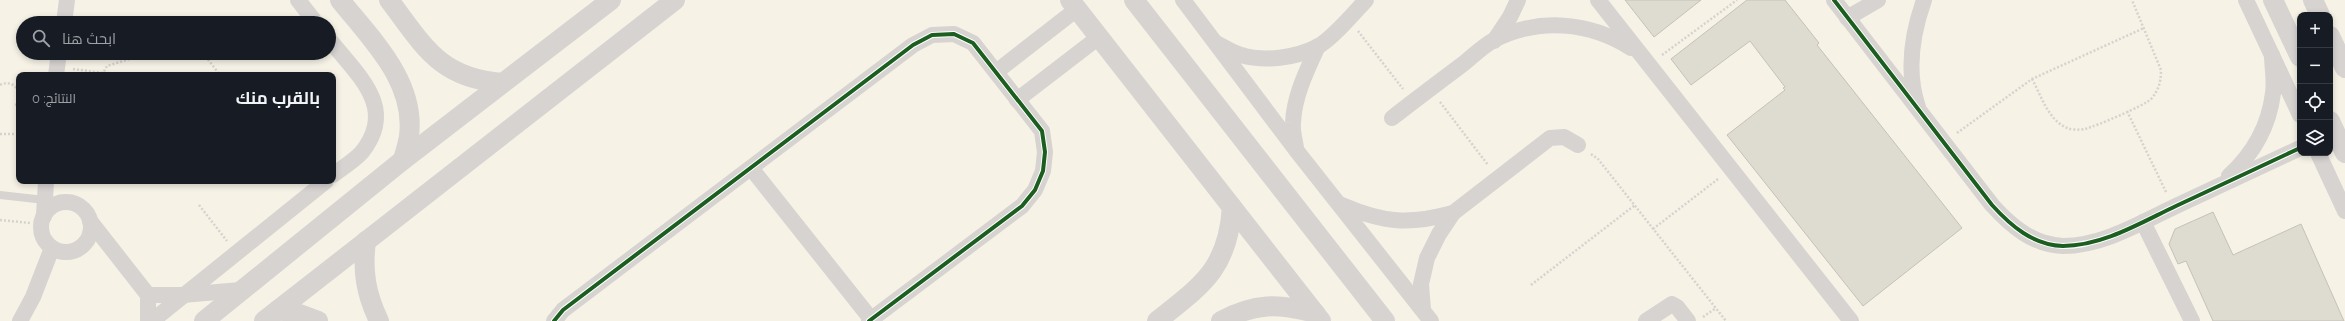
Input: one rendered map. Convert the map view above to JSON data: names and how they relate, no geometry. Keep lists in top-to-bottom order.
{
  "page": {
    "map_buttons": ["+", "−"],
    "search": "ابحث هنا",
    "heading": ["بالقرب منك", "النتائج: 0"]
  }
}
